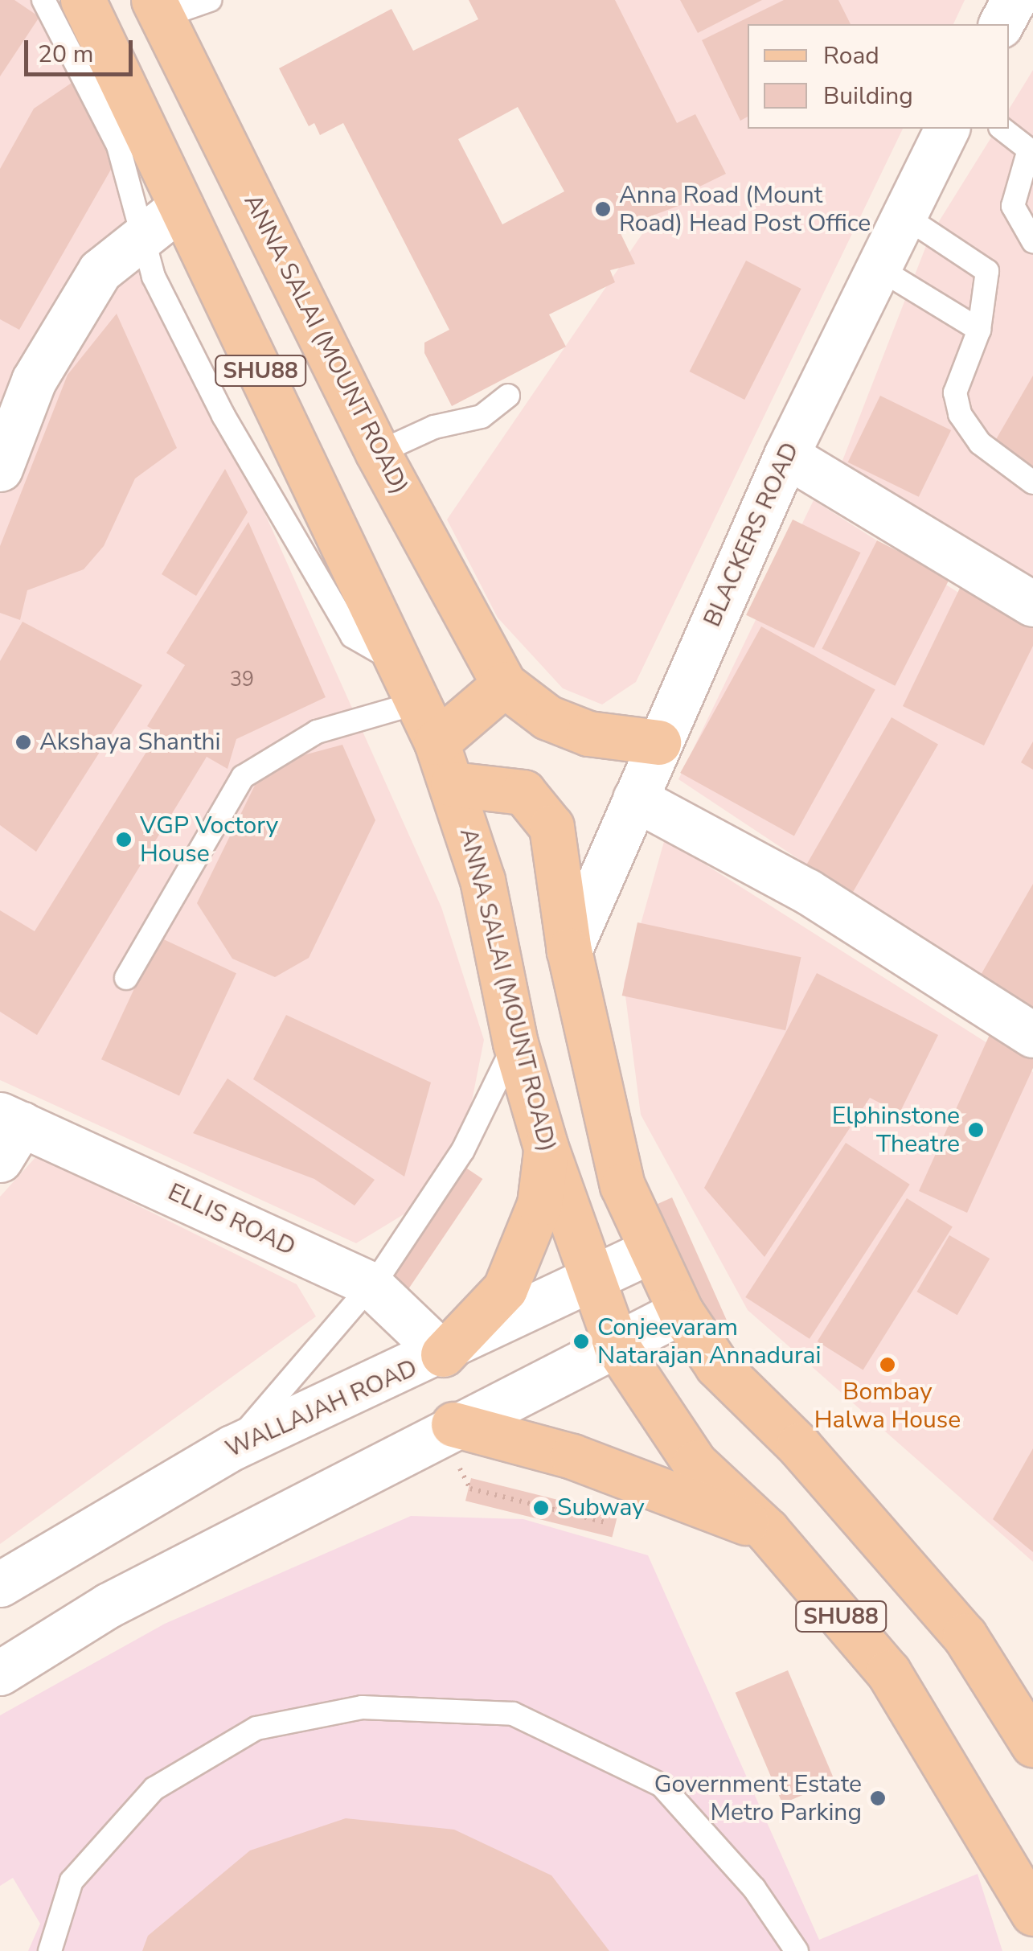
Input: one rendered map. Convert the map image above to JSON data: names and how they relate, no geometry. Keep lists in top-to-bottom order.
{
  "streets": {
    "main road": [
      "ANNA SALAI (MOUNT ROAD)",
      "SHU88",
      "BLACKERS ROAD",
      "ELLIS ROAD",
      "WALLAJAH ROAD"
    ]
  },
  "crossings": [
    ["ANNA SALAI (MOUNT ROAD)", "WALLAJAH ROAD"],
    ["SHU88", "BLACKERS ROAD"],
    ["SHU88", "WALLAJAH ROAD"],
    ["ELLIS ROAD", "WALLAJAH ROAD"]
  ],
  "places": [
    "Anna Road (Mount Road) Head Post Office",
    "Akshaya Shanthi",
    "VGP Voctory House",
    "Elphinstone Theatre",
    "Conjeevaram Natarajan Annadurai",
    "Bombay Halwa House",
    "Subway",
    "Government Estate Metro Parking"
  ],
  "house_numbers": ["39"],
  "legend": ["Road", "Building"],
  "scale_bar": "20 m"
}
